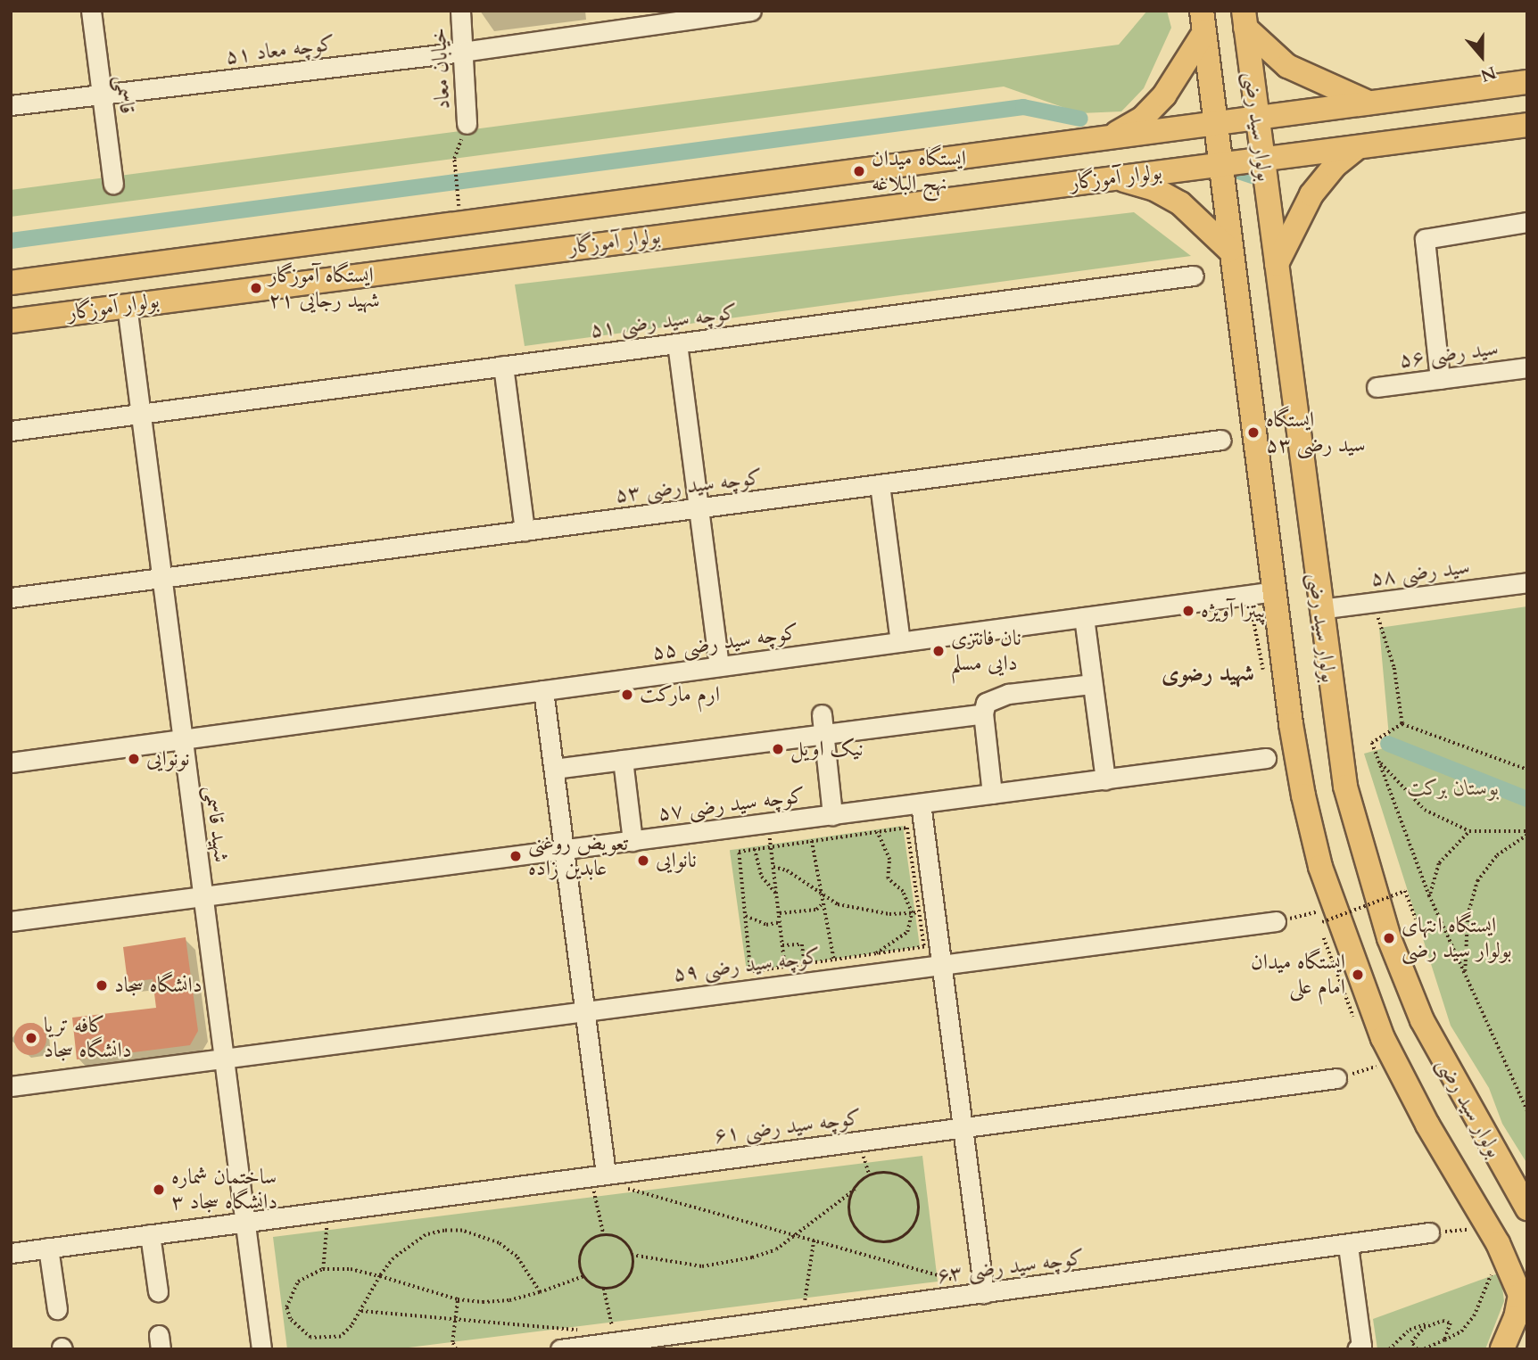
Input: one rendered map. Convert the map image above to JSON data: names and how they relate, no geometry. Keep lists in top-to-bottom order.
{
  "streets": {
    "main road": ["بولوار سید رضی", "بولوار آموزگار"],
    "street": [
      "کوچه معاد ۵۱",
      "خیابان معاد",
      "قاسمی",
      "کوچه سید رضی ۵۱",
      "سید رضی ۵۶",
      "کوچه سید رضی ۵۳",
      "سید رضی ۵۸",
      "کوچه سید رضی ۵۵",
      "کوچه سید رضی ۵۷",
      "شهید قاسمی",
      "کوچه سید رضی ۵۹",
      "کوچه سید رضی ۶۱",
      "کوچه سید رضی ۶۳"
    ]
  },
  "crossings": [
    ["کوچه معاد ۵۱", "خیابان معاد"],
    ["کوچه معاد ۵۱", "قاسمی"],
    ["بولوار سید رضی", "بولوار آموزگار"],
    ["بولوار سید رضی", "سید رضی ۵۸"],
    ["بولوار سید رضی", "کوچه سید رضی ۵۵"],
    ["بولوار آموزگار", "شهید قاسمی"],
    ["کوچه سید رضی ۵۱", "شهید قاسمی"],
    ["کوچه سید رضی ۵۳", "شهید قاسمی"],
    ["کوچه سید رضی ۵۵", "شهید قاسمی"],
    ["کوچه سید رضی ۵۷", "شهید قاسمی"],
    ["شهید قاسمی", "کوچه سید رضی ۵۹"],
    ["شهید قاسمی", "کوچه سید رضی ۶۱"]
  ],
  "districts": ["شهید رضوی"],
  "parks": ["بوستان برکت"],
  "places": [
    "ایستگاه میدان نهج البلاغه",
    "ایستگاه آموزگار شهید رجایی ۲۱",
    "ایستگاه سید رضی ۵۳",
    "پیتزا آویژه",
    "نان فانتزی دایی مسلم",
    "ارم مارکت",
    "نیک اویل",
    "نونوایی",
    "تعویض روغنی عابدین زاده",
    "نانوایی",
    "ایستگاه انتهای بولوار سید رضی",
    "ایستگاه میدان امام علی",
    "دانشگاه سجاد",
    "کافه تریا دانشگاه سجاد",
    "ساختمان شماره ۳ دانشگاه سجاد"
  ],
  "north": "bottom"
}
